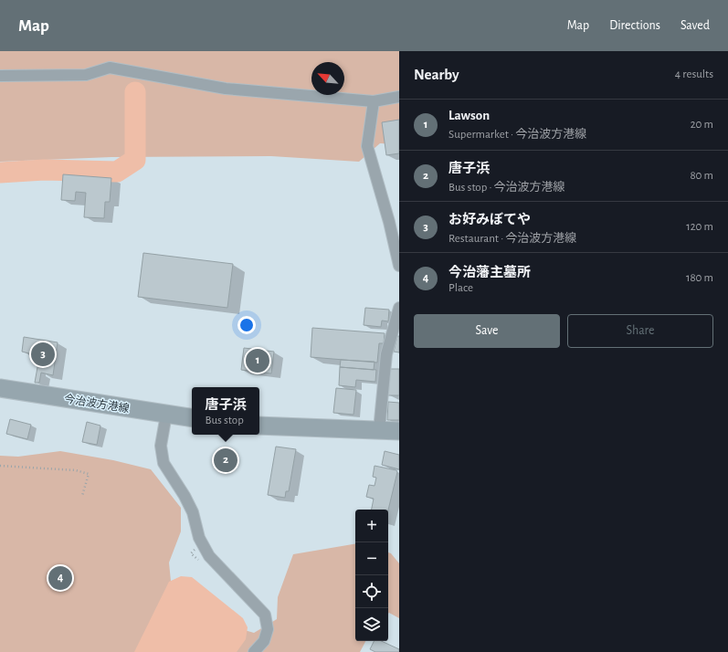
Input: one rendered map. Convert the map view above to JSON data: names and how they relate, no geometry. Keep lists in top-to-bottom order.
{
  "streets": {
    "main road": ["今治波方港線"]
  },
  "north": "top left",
  "page": {
    "header": "Map",
    "nav": ["Map", "Directions", "Saved"],
    "heading": ["Nearby", "4 results"],
    "list": [
      {
        "mark": "1",
        "name": "Lawson",
        "note": "Supermarket · 今治波方港線",
        "value": "20 m"
      },
      {
        "mark": "2",
        "name": "唐子浜",
        "note": "Bus stop · 今治波方港線",
        "value": "80 m"
      },
      {
        "mark": "3",
        "name": "お好みぼてや",
        "note": "Restaurant · 今治波方港線",
        "value": "120 m"
      },
      {
        "mark": "4",
        "name": "今治藩主墓所",
        "note": "Place",
        "value": "180 m"
      }
    ],
    "buttons": ["Save", "Share"],
    "pins": [
      "3",
      "1",
      "2",
      "4"
    ],
    "popup": ["唐子浜", "Bus stop"],
    "map_buttons": ["+", "−"]
  }
}
